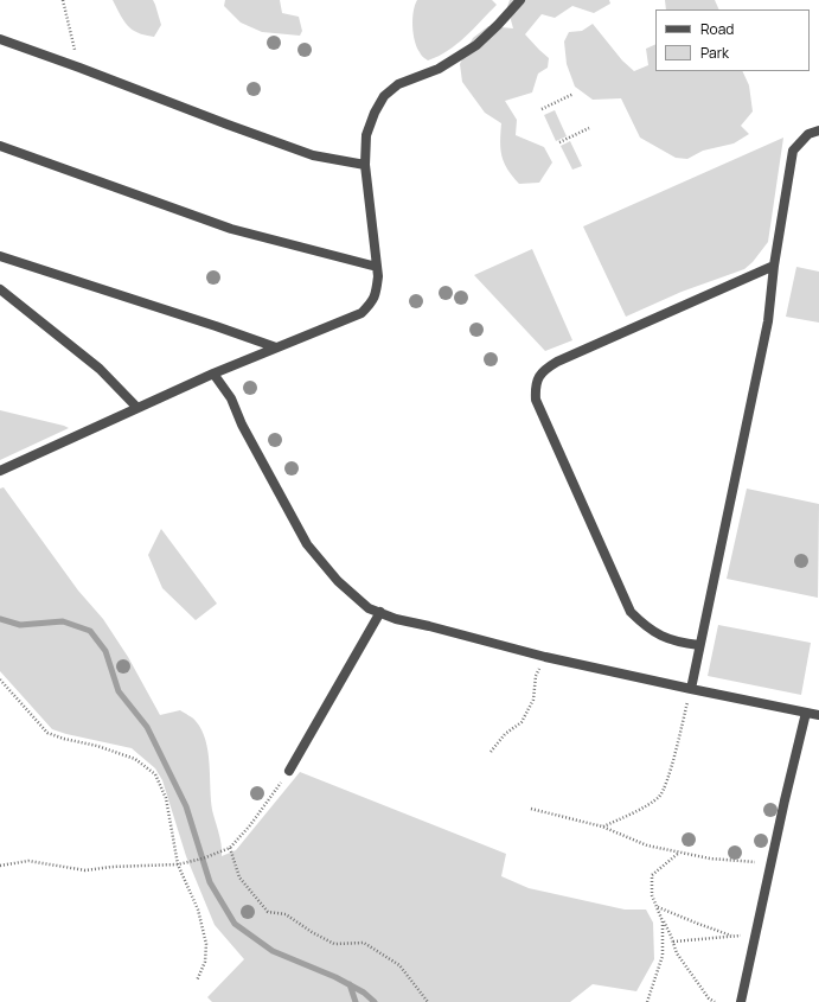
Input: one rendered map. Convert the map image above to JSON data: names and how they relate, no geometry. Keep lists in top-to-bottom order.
{
  "legend": ["Road", "Park"]
}
